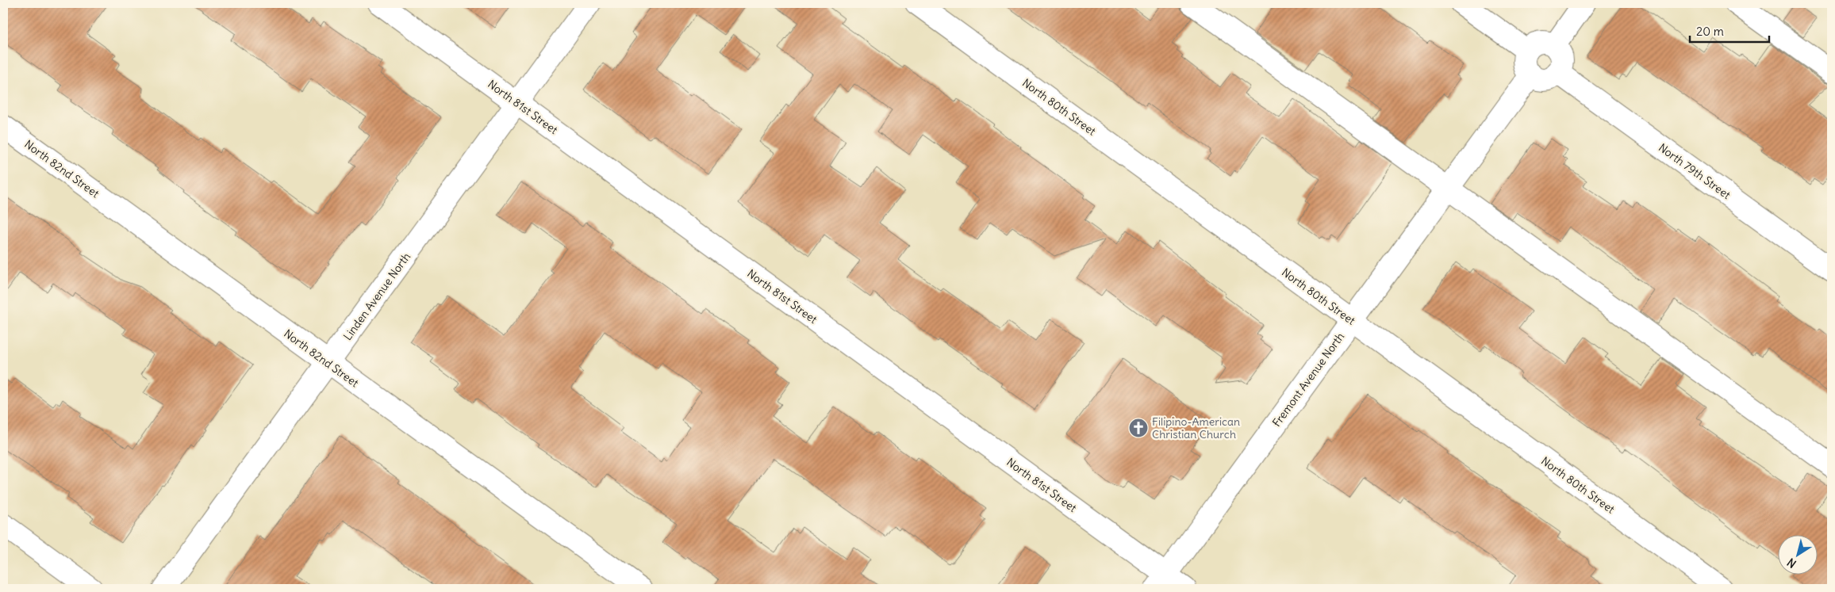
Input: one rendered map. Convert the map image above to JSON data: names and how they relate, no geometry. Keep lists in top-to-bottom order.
{
  "streets": {
    "street": [
      "North 81st Street",
      "North 80th Street",
      "North 82nd Street",
      "North 79th Street",
      "Linden Avenue North",
      "Fremont Avenue North"
    ]
  },
  "crossings": [
    ["North 81st Street", "Linden Avenue North"],
    ["North 81st Street", "Fremont Avenue North"],
    ["North 80th Street", "Fremont Avenue North"],
    ["North 82nd Street", "Linden Avenue North"],
    ["North 79th Street", "Fremont Avenue North"]
  ],
  "places": {
    "church": ["Filipino-American Christian Church"]
  },
  "scale_bar": "20 m",
  "north": "bottom left"
}
